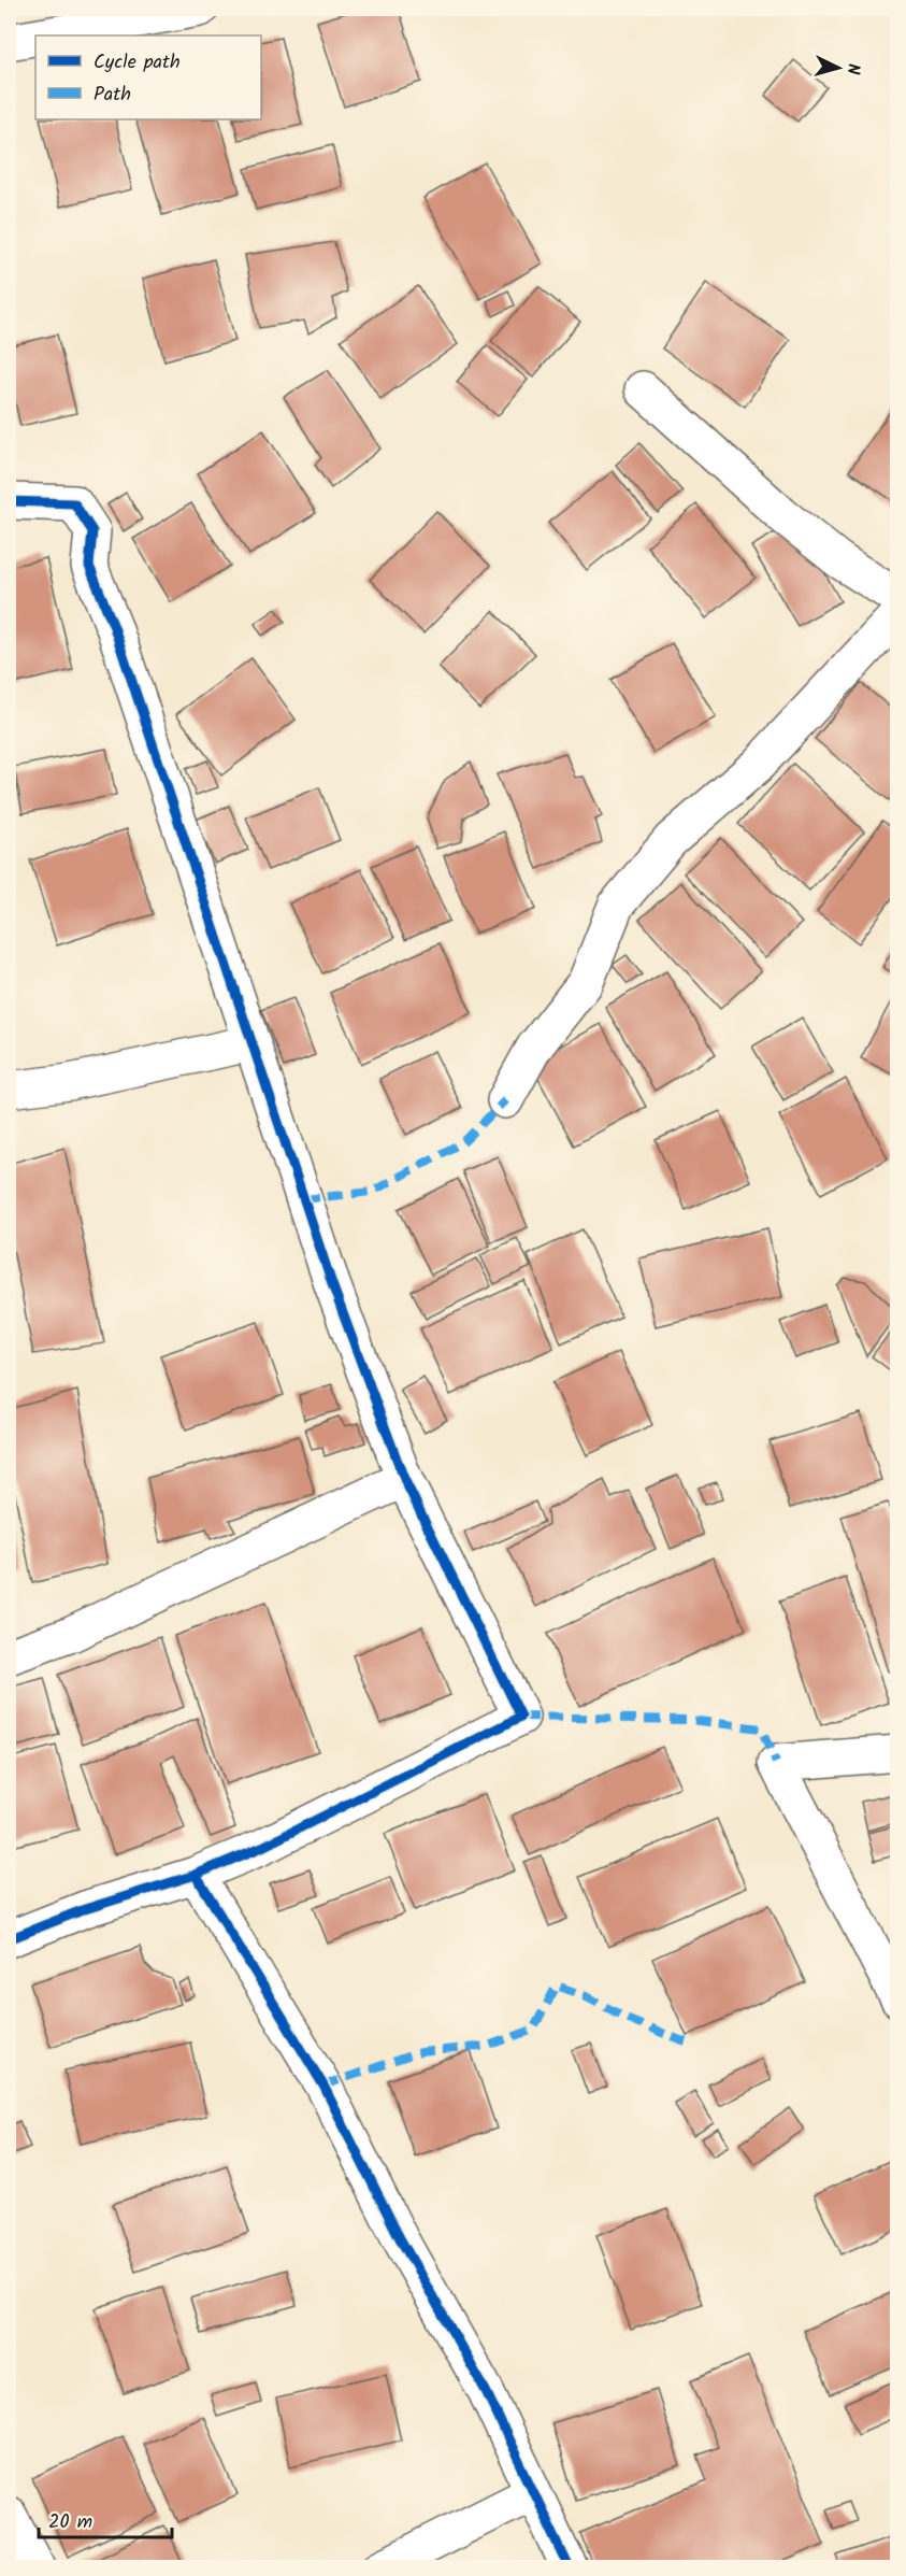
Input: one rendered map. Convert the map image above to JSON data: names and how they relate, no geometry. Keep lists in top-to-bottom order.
{
  "legend": ["Cycle path", "Path"],
  "scale_bar": "20 m",
  "north": "right"
}
